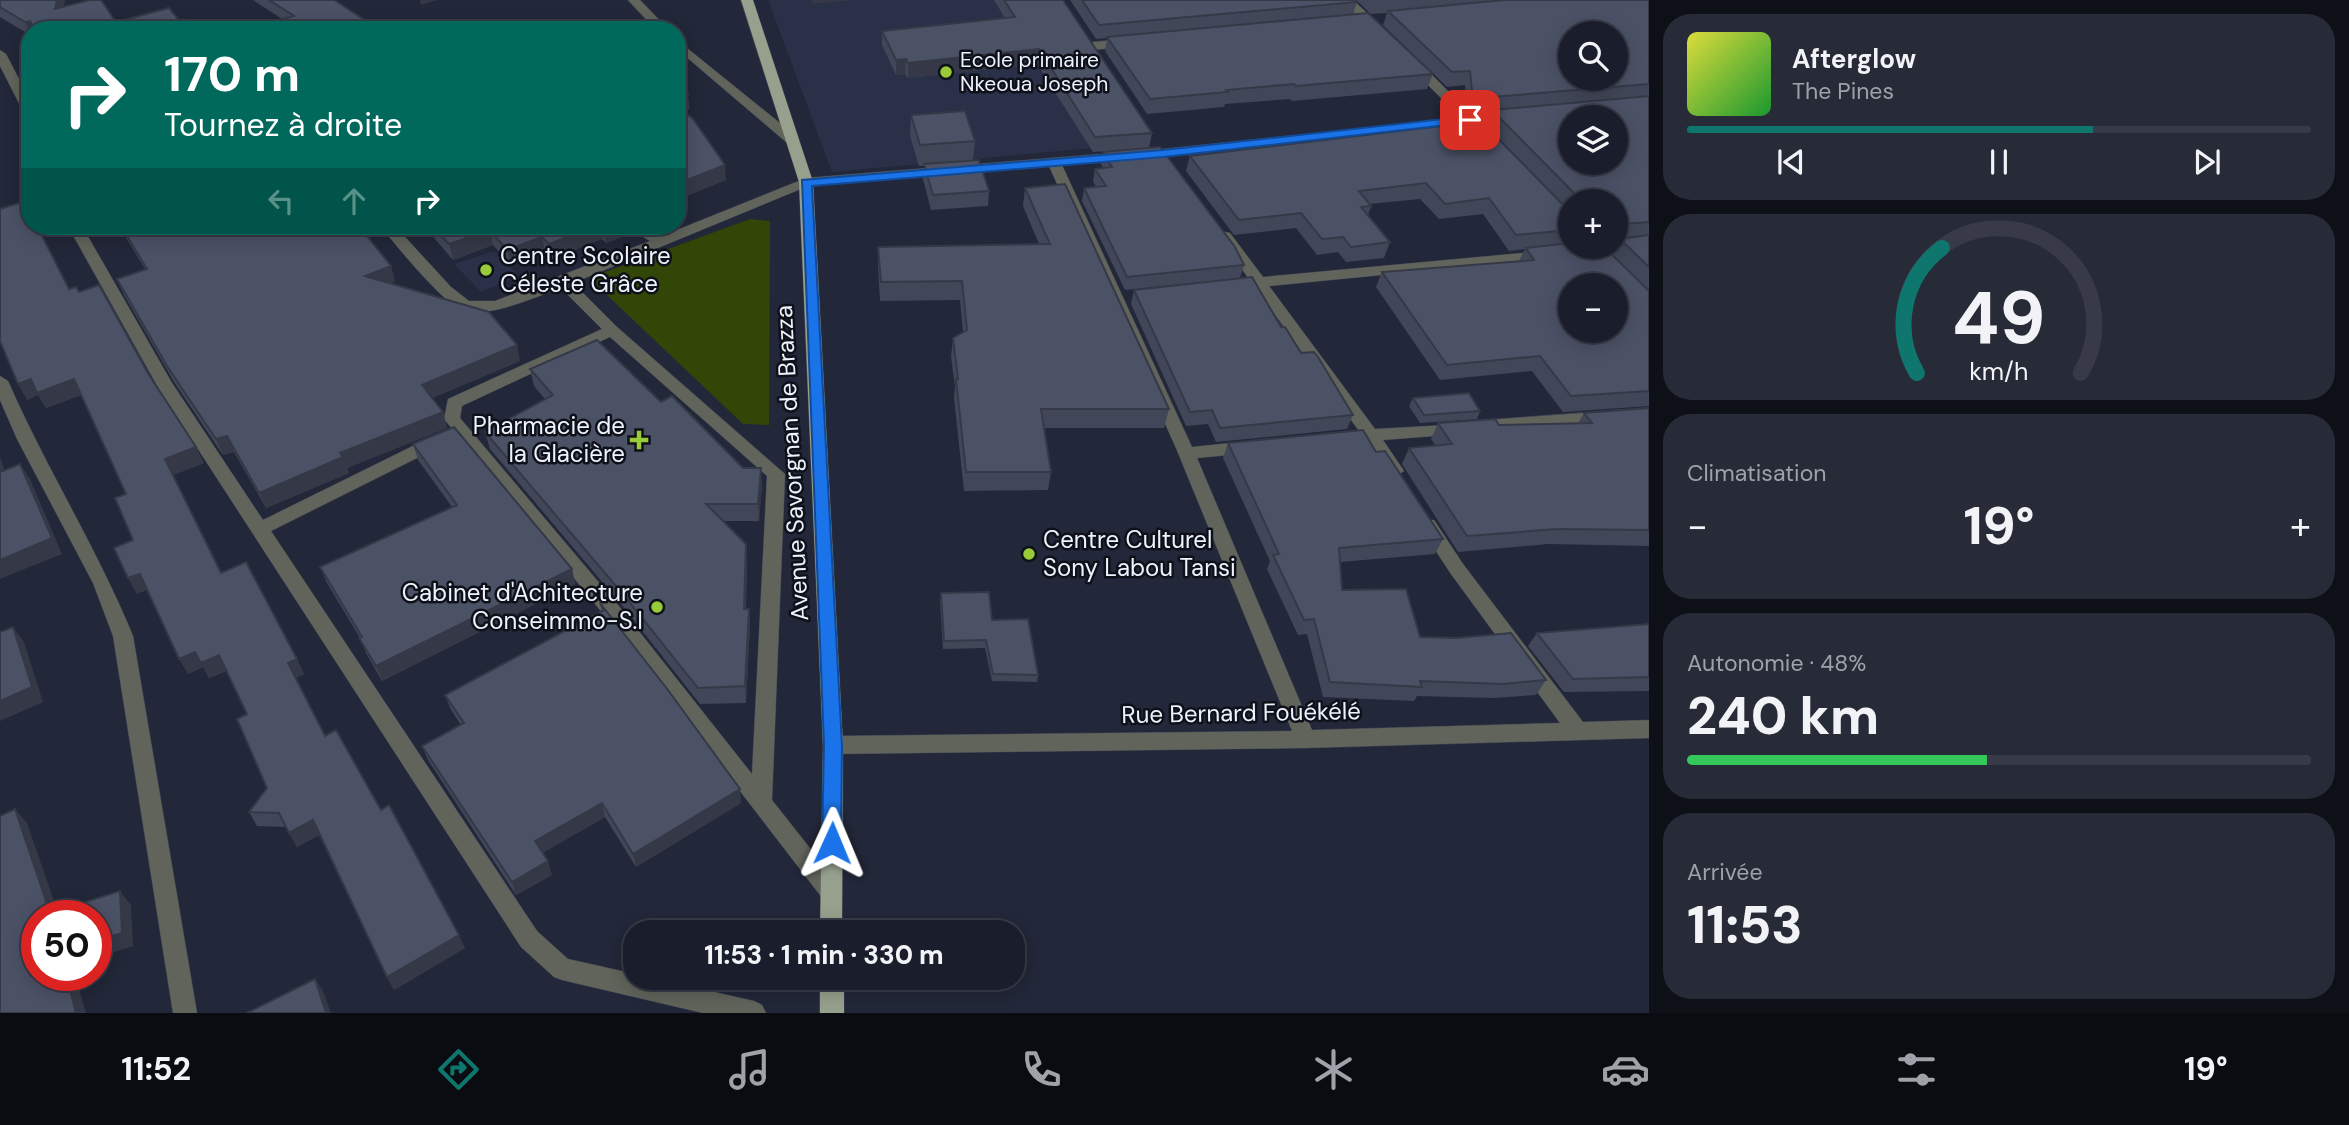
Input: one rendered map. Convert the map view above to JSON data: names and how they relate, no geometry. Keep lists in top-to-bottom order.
{
  "streets": {
    "main road": ["Avenue Savorgnan de Brazza"],
    "street": ["Rue Bernard Fouékélé"]
  },
  "crossings": [
    ["Avenue Savorgnan de Brazza", "Rue Bernard Fouékélé"]
  ],
  "places": {
    "other": [
      "Ecole primaire Nkeoua Joseph",
      "Centre Scolaire Céleste Grâce",
      "Centre Culturel Sony Labou Tansi",
      "Cabinet d'Achitecture Conseimmo-S.I"
    ],
    "health": ["Pharmacie de la Glacière"]
  },
  "page": {
    "map_buttons": ["+", "−"],
    "turn": ["170 m", "Tournez à droite"],
    "song": ["Afterglow", "The Pines"],
    "tile": [
      "Climatisation",
      ["Autonomie · 48%", "240 km"],
      ["Arrivée", "11:53"]
    ],
    "heat": ["−", "19°", "+"],
    "limit": "50",
    "trip": "11:53 · 1 min · 330 m",
    "tabs": ["11:52", "19°"],
    "gauge": ["49", "km/h"]
  }
}
